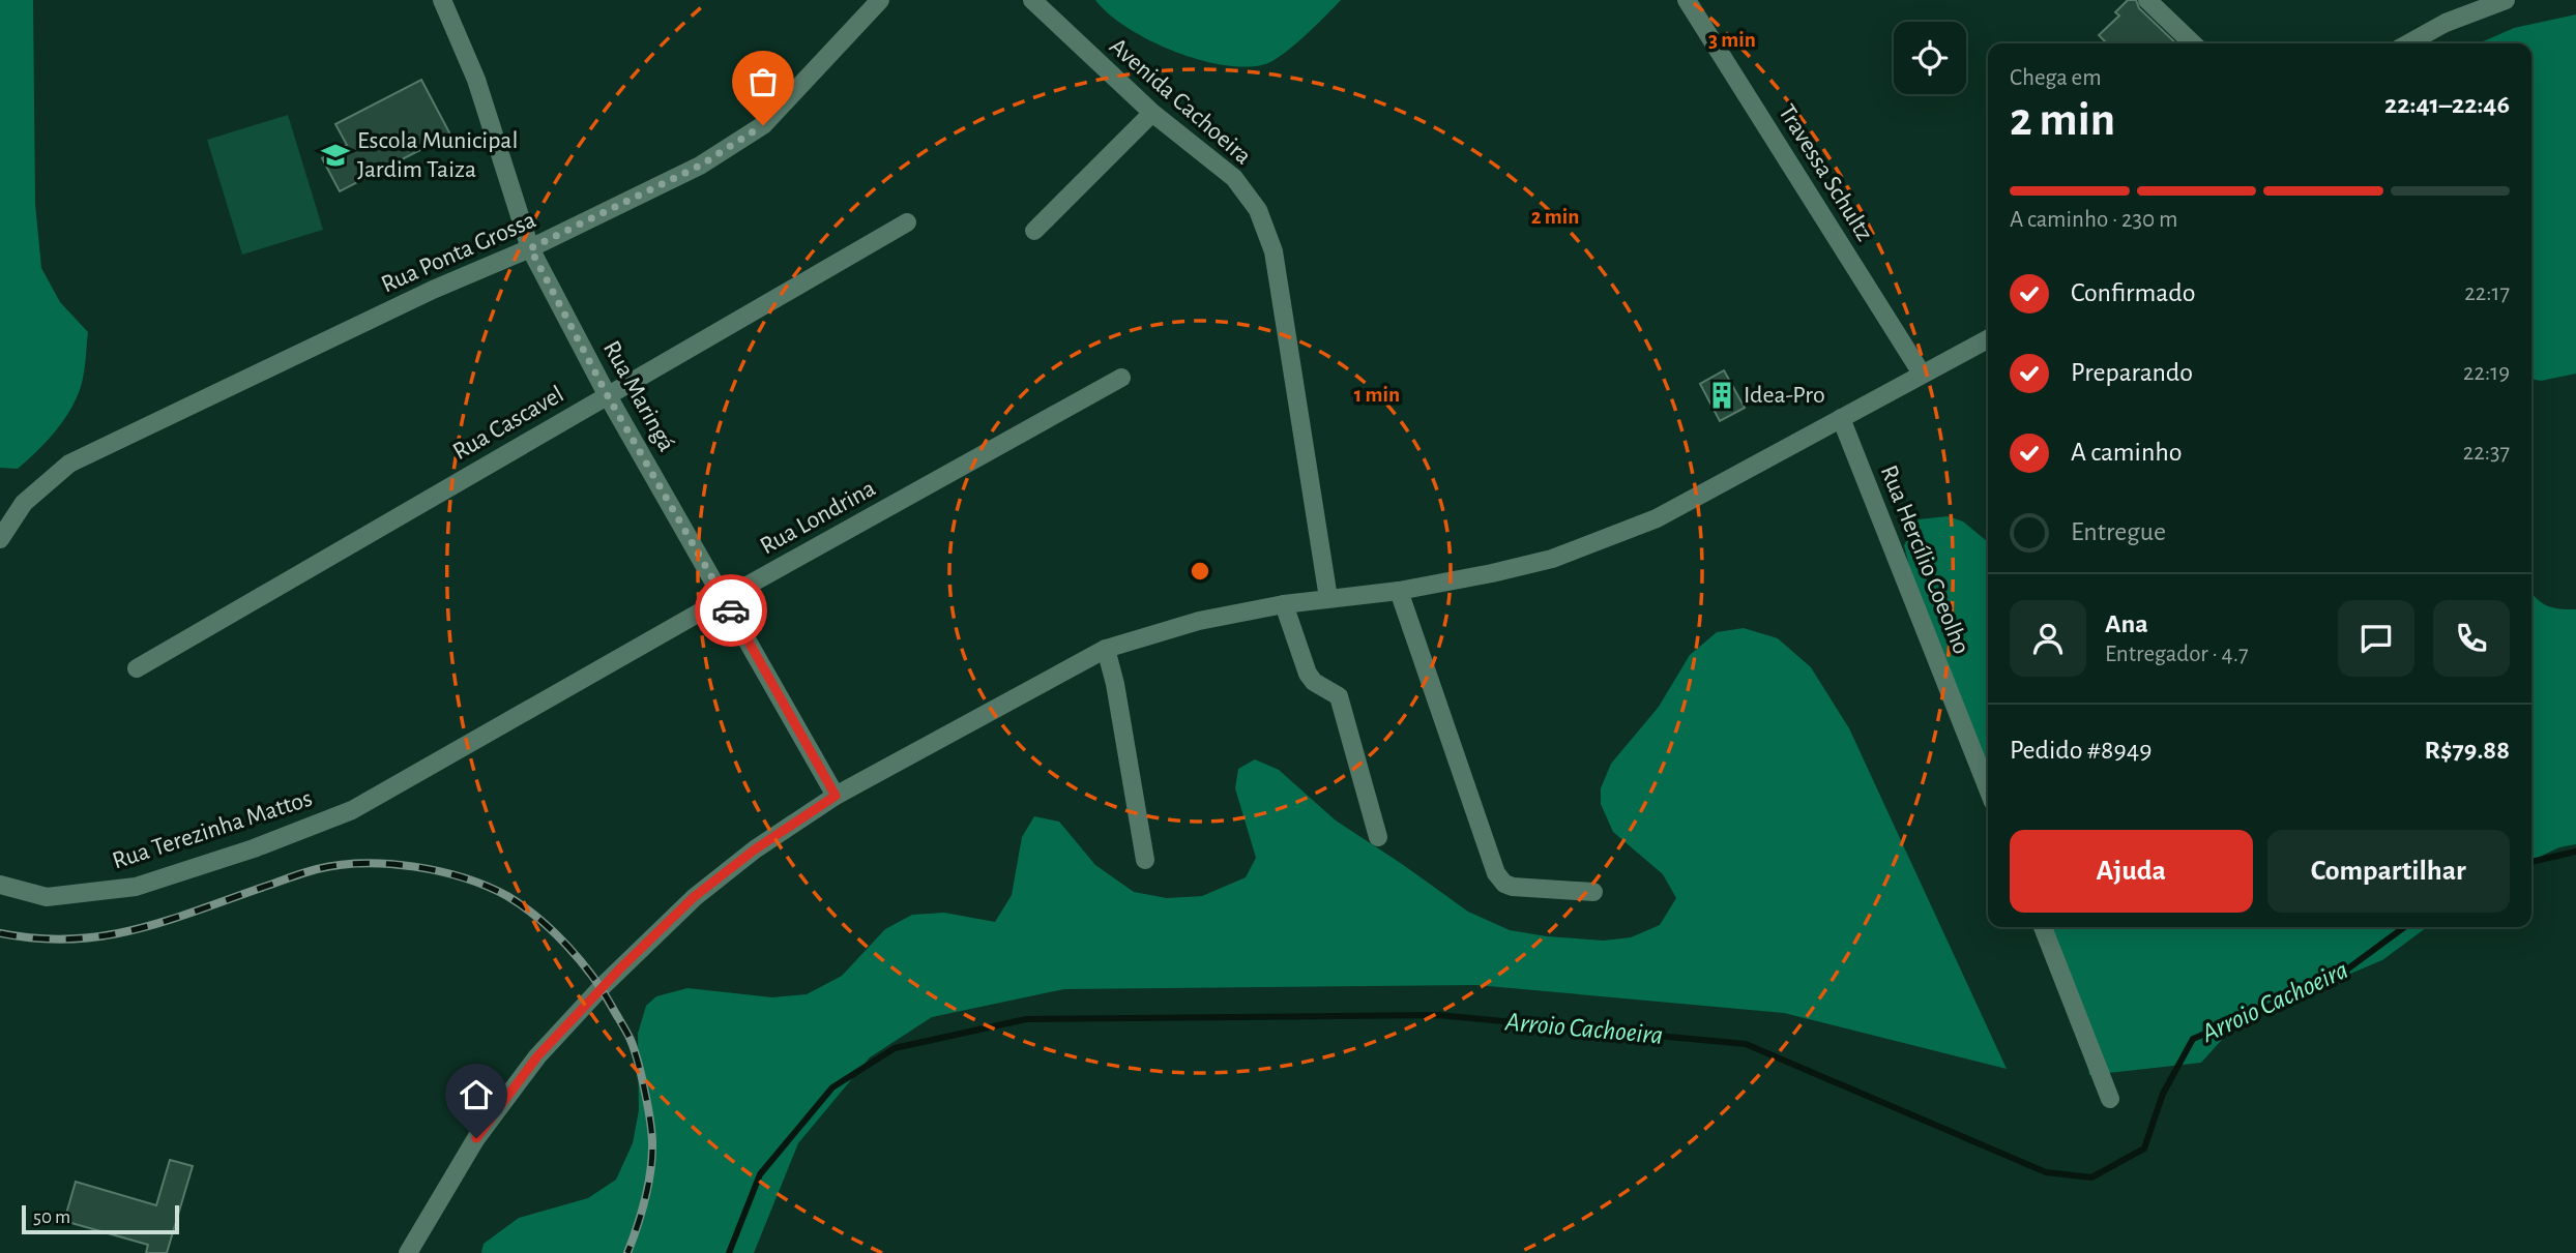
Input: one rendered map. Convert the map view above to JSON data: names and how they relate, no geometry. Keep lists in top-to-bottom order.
{
  "streets": {
    "street": [
      "Avenida Cachoeira",
      "Travessa Schultz",
      "Rua Ponta Grossa",
      "Rua Maringá",
      "Rua Cascavel",
      "Rua Londrina",
      "Rua Hercílio Coeolho",
      "Rua Terezinha Mattos"
    ]
  },
  "crossings": [
    ["Rua Ponta Grossa", "Rua Maringá"],
    ["Rua Maringá", "Rua Cascavel"],
    ["Rua Maringá", "Rua Londrina"],
    ["Rua Londrina", "Rua Terezinha Mattos"]
  ],
  "water": ["Arroio Cachoeira"],
  "places": {
    "school or university": ["Escola Municipal Jardim Taiza"],
    "building": ["Idea-Pro"]
  },
  "scale_bar": "50 m",
  "page": {
    "heading": ["2 min", "Chega em", "22:41–22:46"],
    "panel": [
      "Ana",
      "Entregador · 4.7",
      "Pedido #8949",
      "R$79.88"
    ],
    "bar": "A caminho · 230 m",
    "list": [
      ["Confirmado", "22:17"],
      ["Preparando", "22:19"],
      ["A caminho", "22:37"],
      "Entregue"
    ],
    "buttons": ["Ajuda", "Compartilhar"],
    "scale": "50 m"
  },
  "rings": ["3 min", "2 min", "1 min"]
}
